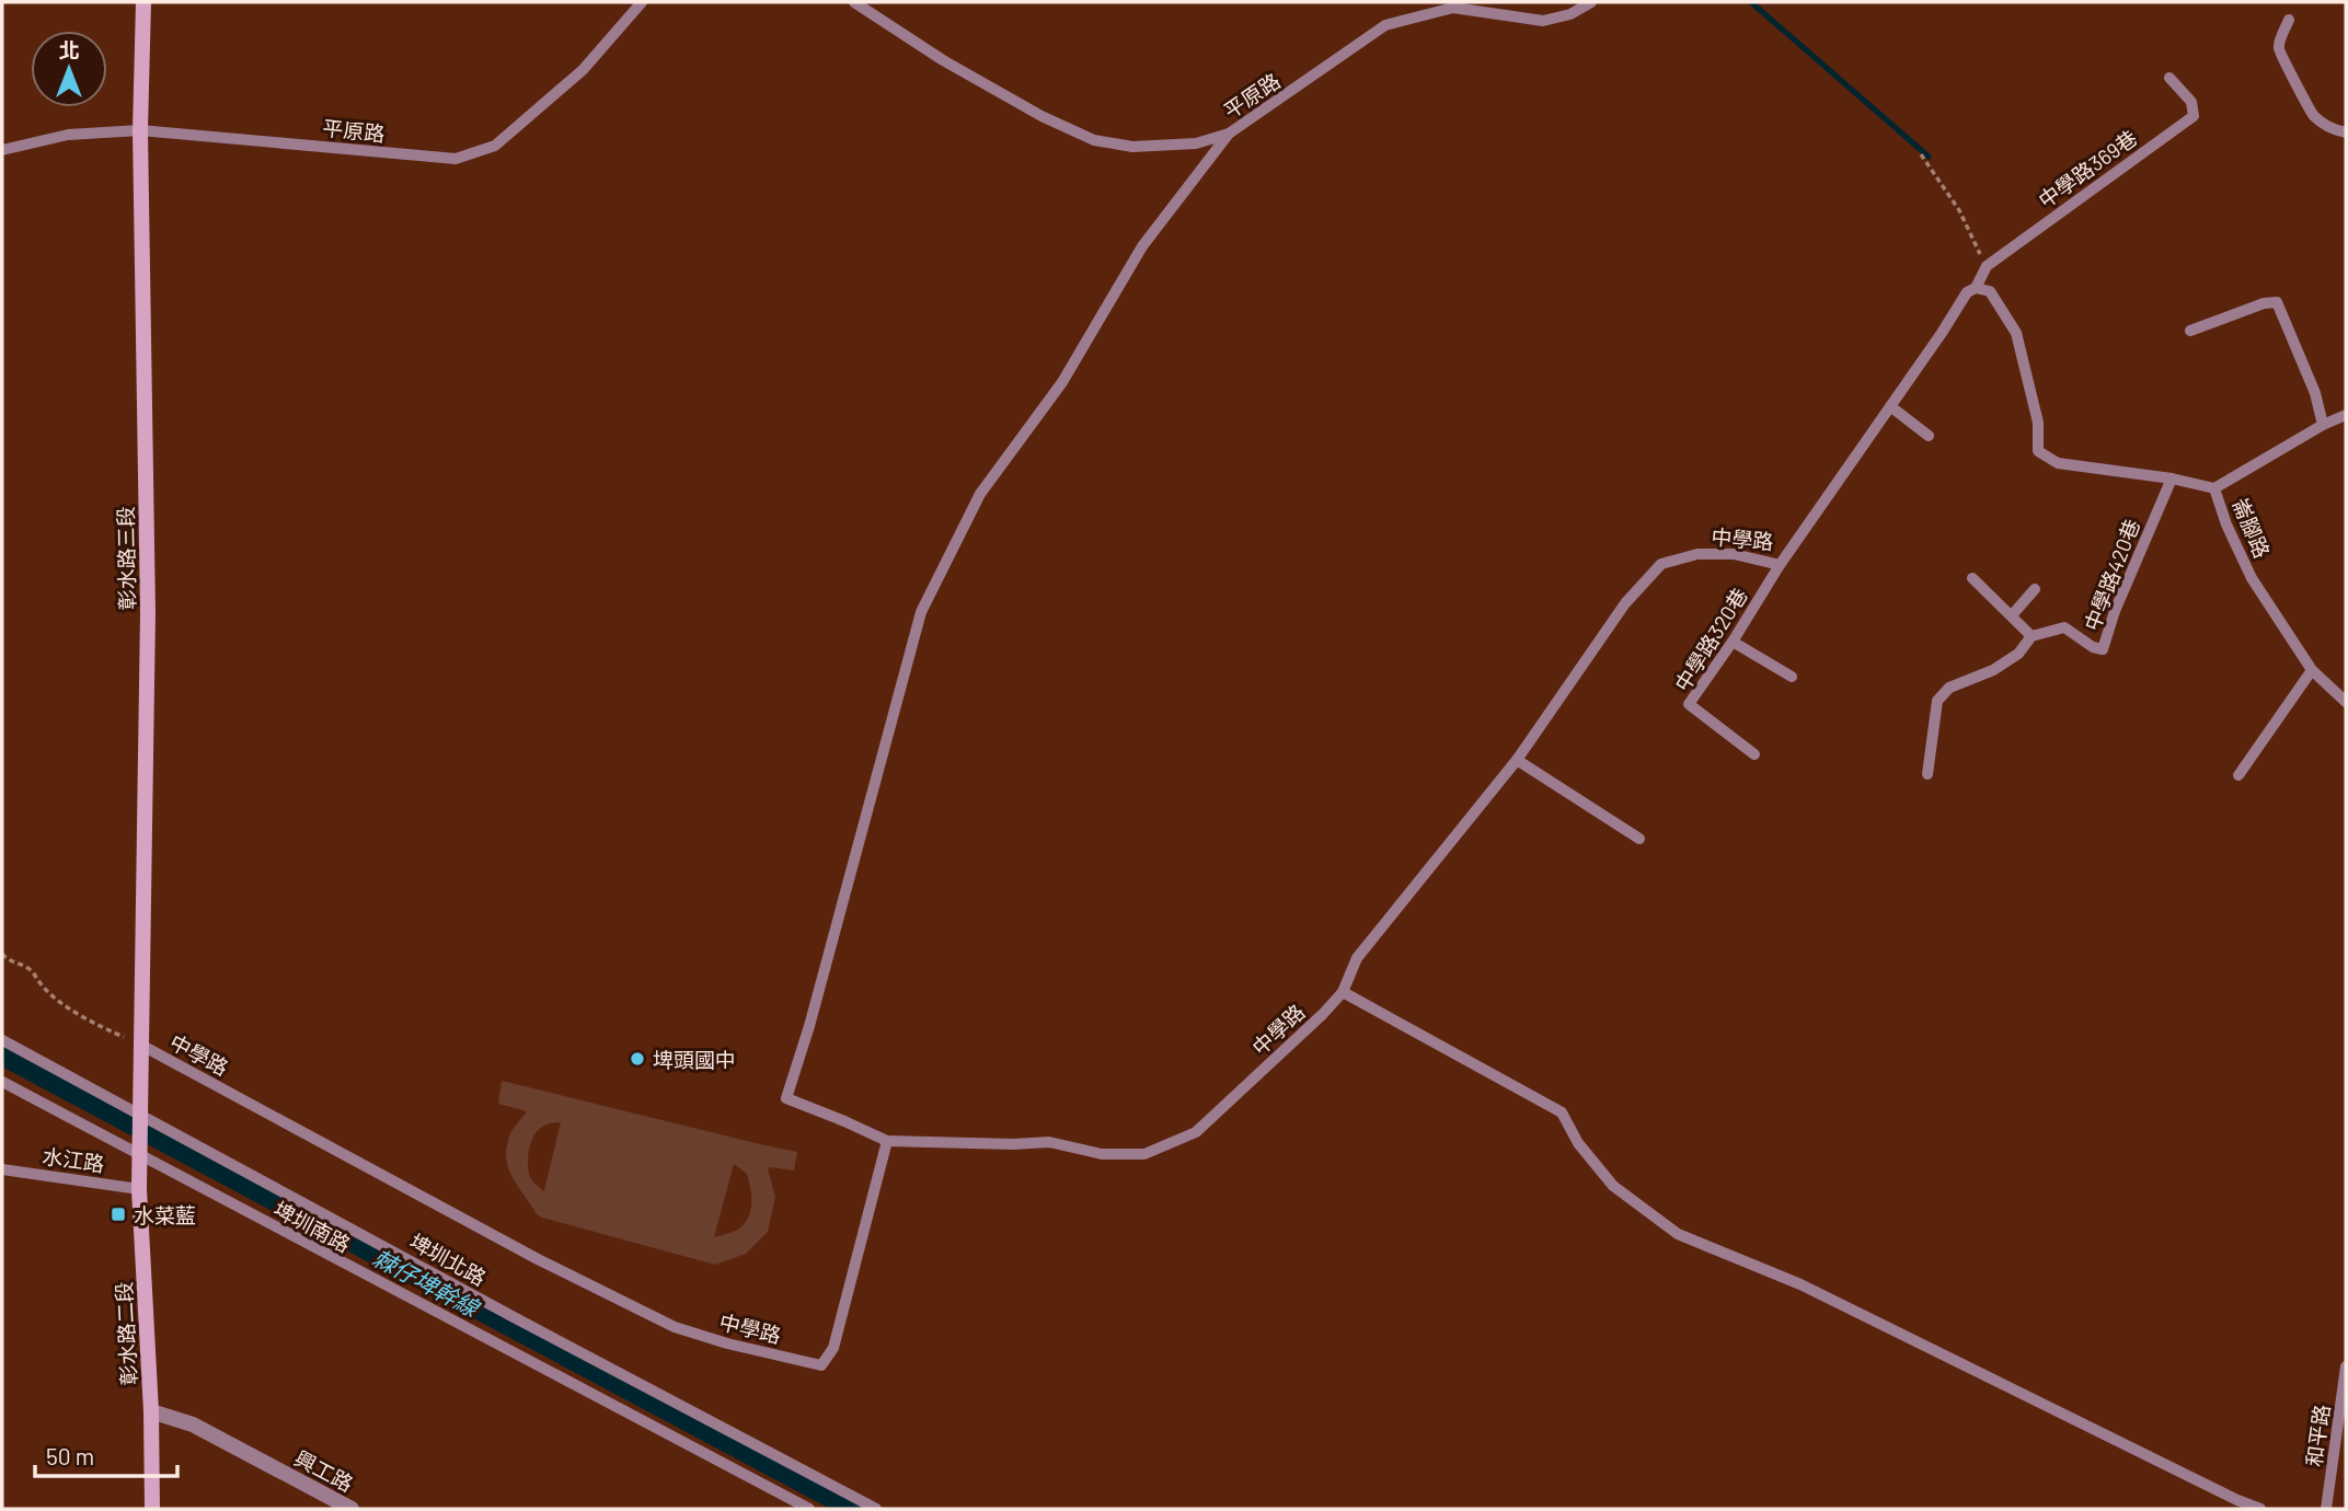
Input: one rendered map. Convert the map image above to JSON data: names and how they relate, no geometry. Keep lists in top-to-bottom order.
{
  "streets": {
    "main road": ["彰水路三段", "彰水路二段"],
    "street": ["興工路"],
    "lane": [
      "平原路",
      "中學路369巷",
      "崙腳路",
      "中學路",
      "中學路420巷",
      "中學路320巷",
      "水江路",
      "埤圳南路",
      "埤圳北路",
      "和平路"
    ]
  },
  "crossings": [
    ["平原路", "彰水路三段"],
    ["中學路369巷", "中學路"],
    ["中學路", "彰水路三段"],
    ["中學路", "中學路320巷"],
    ["彰水路三段", "埤圳南路"],
    ["彰水路三段", "埤圳北路"],
    ["彰水路三段", "彰水路二段"],
    ["水江路", "彰水路二段"],
    ["埤圳南路", "彰水路二段"],
    ["彰水路二段", "興工路"]
  ],
  "water": ["棘仔埤幹線"],
  "places": {
    "other": ["埤頭國中"],
    "transit": ["水菜藍"]
  },
  "scale_bar": "50 m",
  "north": "top"
}
